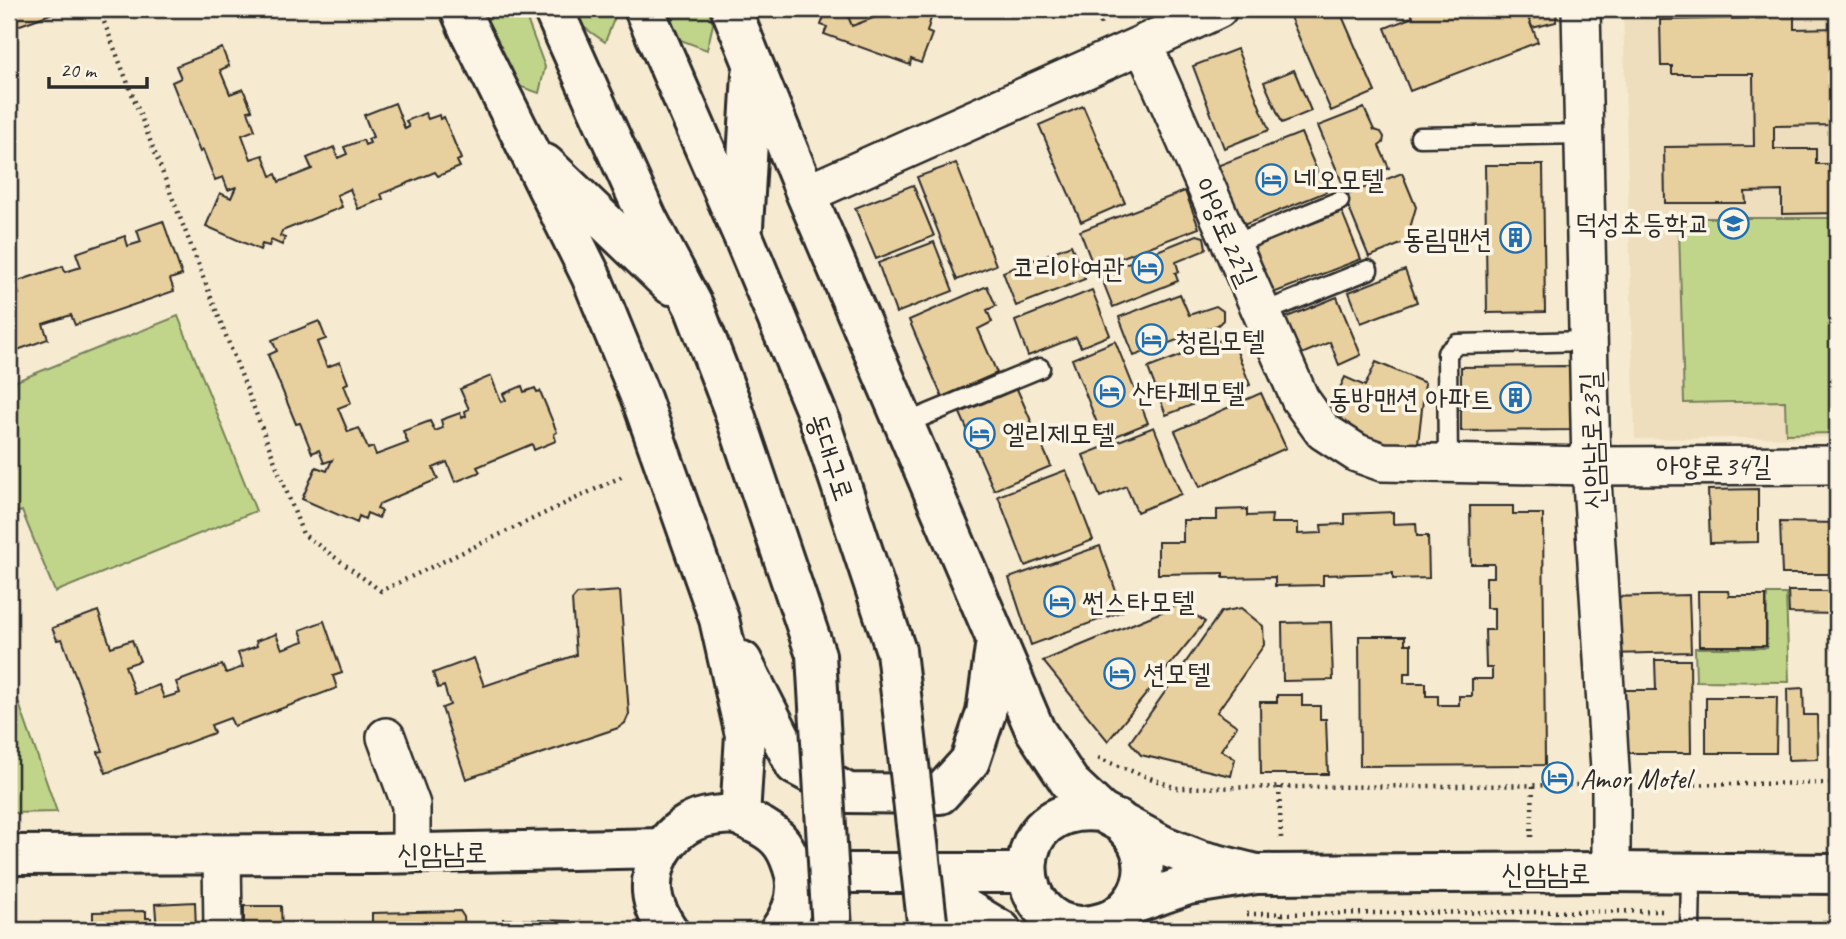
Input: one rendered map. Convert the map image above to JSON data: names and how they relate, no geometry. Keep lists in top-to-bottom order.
{
  "streets": {
    "main road": ["동대구로", "신암남로"],
    "street": ["아양로22길", "신암남로23길", "아양로34길"]
  },
  "crossings": [
    ["아양로22길", "신암남로23길"],
    ["아양로22길", "아양로34길"],
    ["신암남로23길", "아양로34길"],
    ["신암남로23길", "신암남로"]
  ],
  "places": {
    "hotel": [
      "네오모텔",
      "코리아여관",
      "청림모텔",
      "산타페모텔",
      "엘리제모텔",
      "썬스타모텔",
      "션모텔",
      "Amor Motel"
    ],
    "school or university": ["덕성초등학교"],
    "building": ["동림맨션", "동방맨션 아파트"]
  },
  "scale_bar": "20 m"
}
